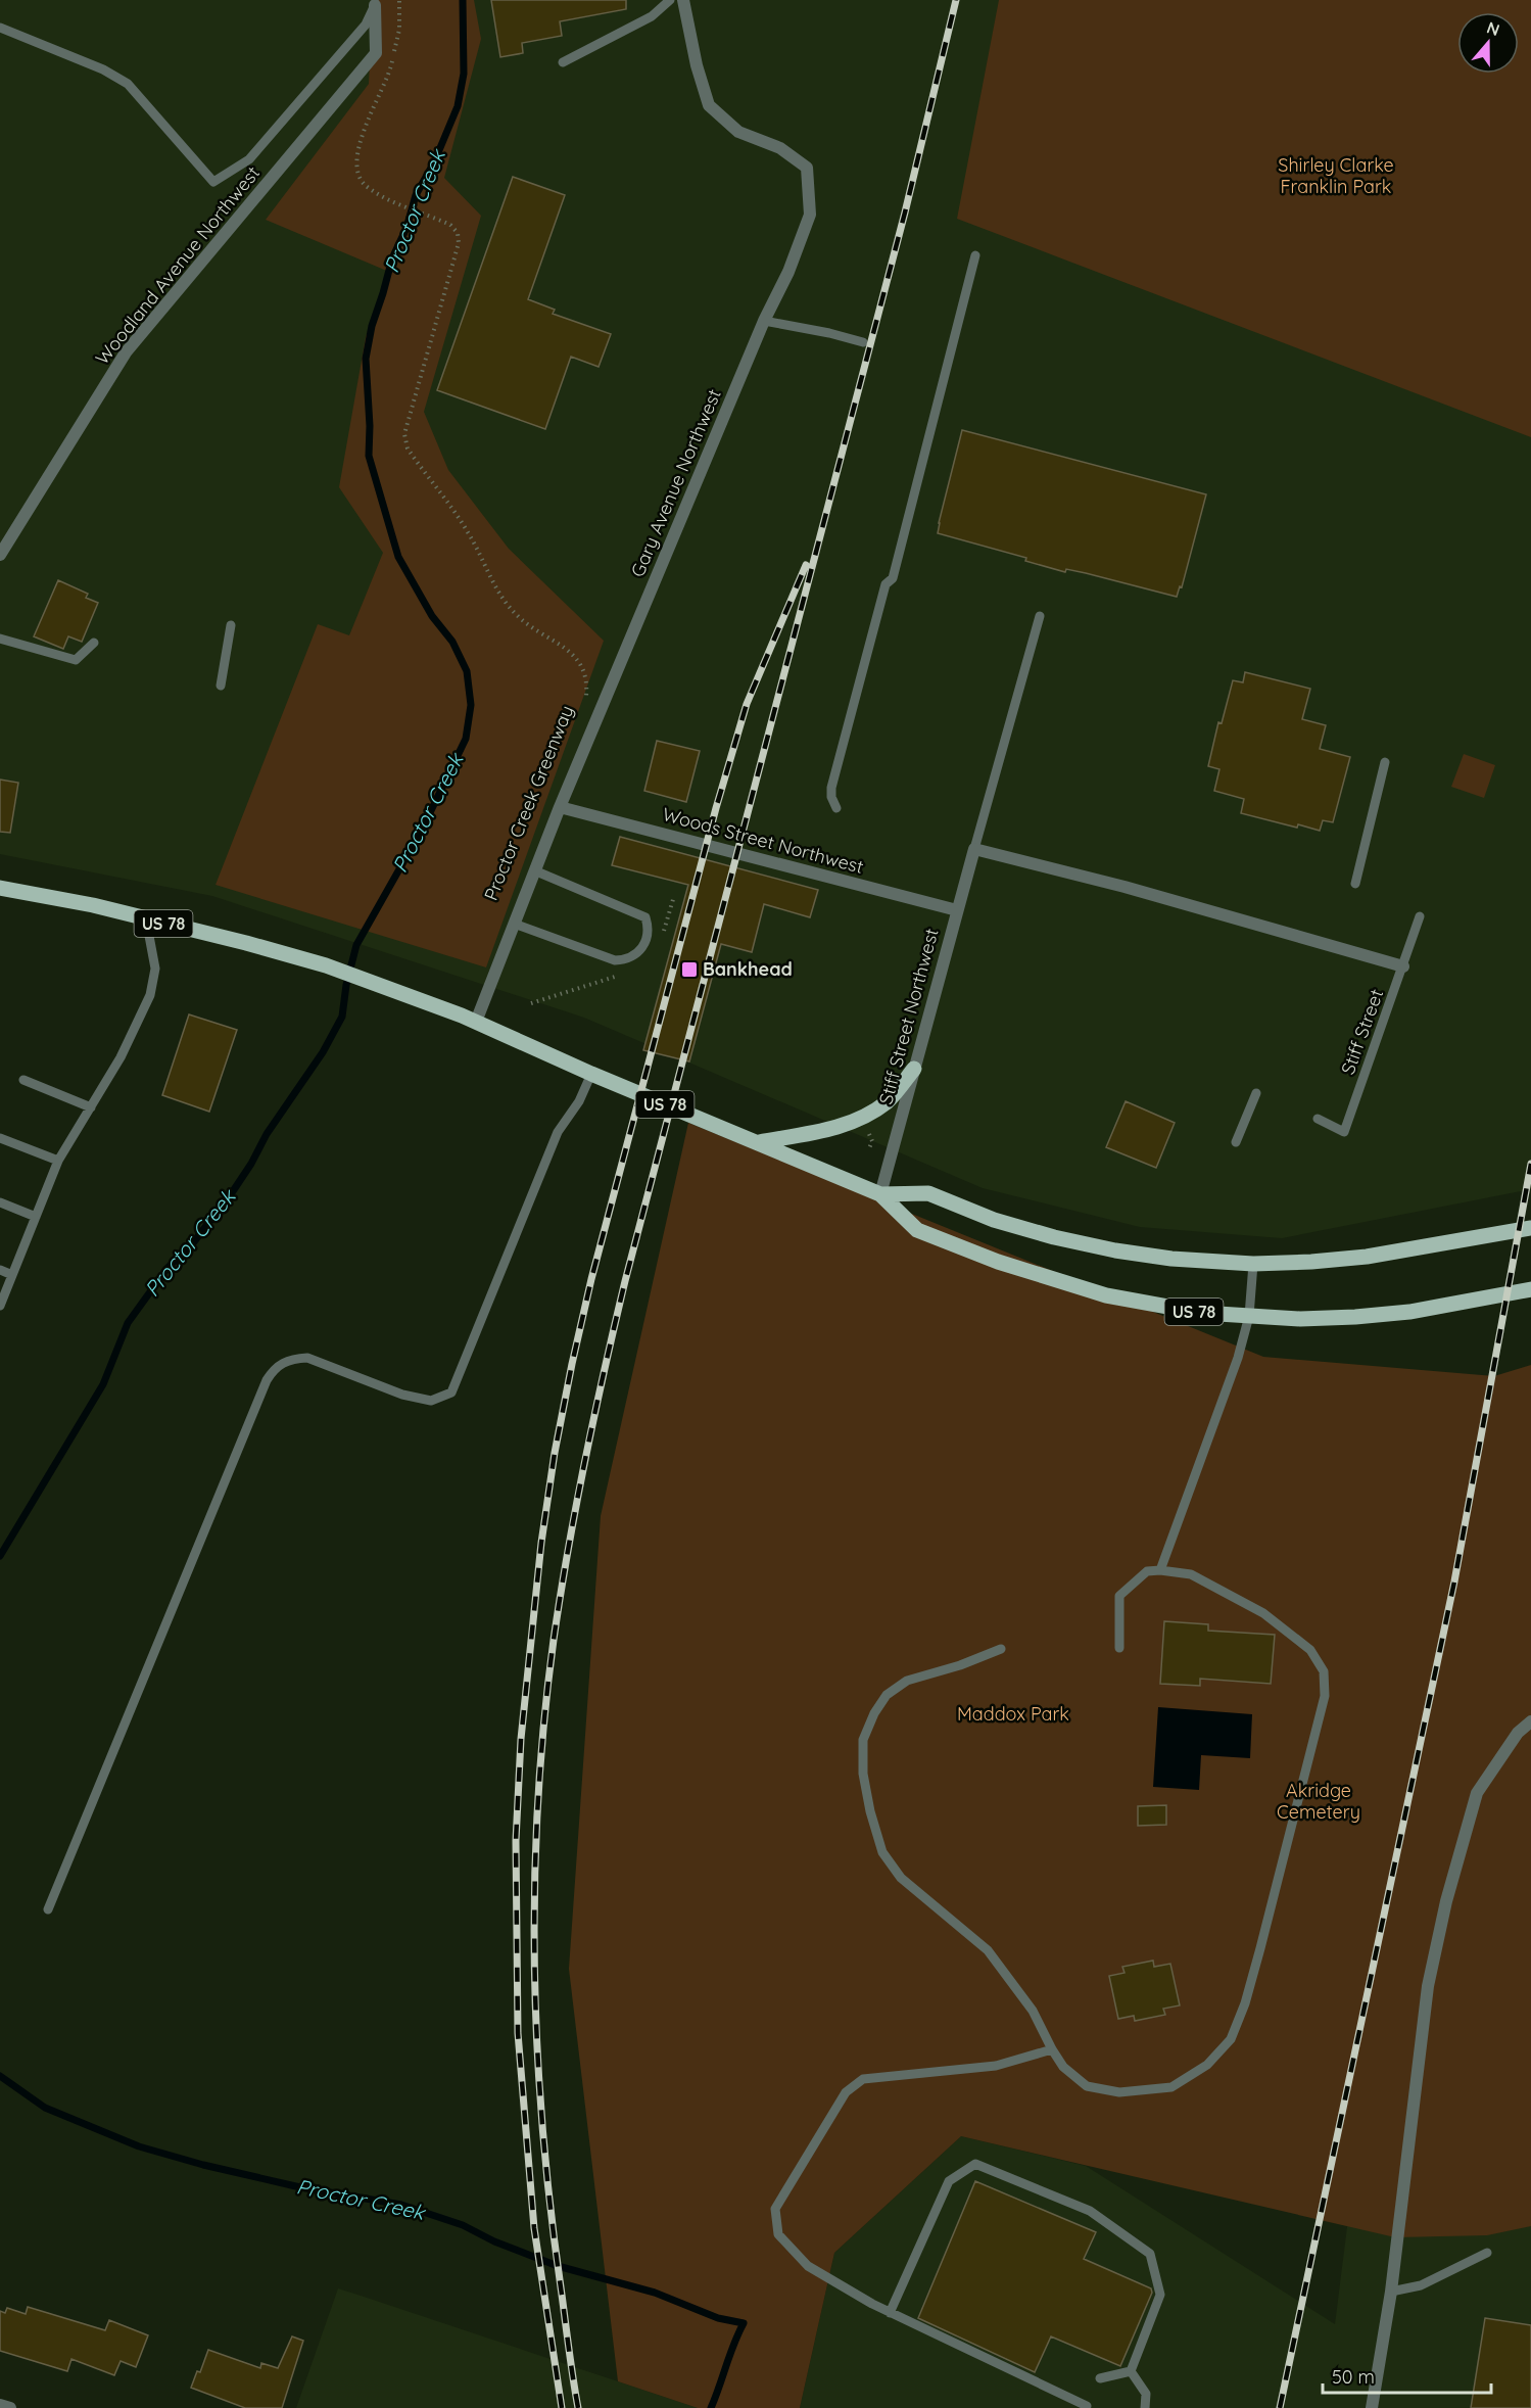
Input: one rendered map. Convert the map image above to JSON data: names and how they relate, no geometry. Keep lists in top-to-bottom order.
{
  "streets": {
    "main road": ["US 78"],
    "street": [
      "Woodland Avenue Northwest",
      "Gary Avenue Northwest",
      "Woods Street Northwest",
      "Stiff Street Northwest"
    ],
    "lane": ["Stiff Street"],
    "path": ["Proctor Creek Greenway"]
  },
  "crossings": [
    ["Gary Avenue Northwest", "Woods Street Northwest"],
    ["Gary Avenue Northwest", "US 78"],
    ["Woods Street Northwest", "Stiff Street Northwest"],
    ["US 78", "Stiff Street Northwest"]
  ],
  "water": ["Proctor Creek"],
  "parks": ["Shirley Clarke Franklin Park", "Maddox Park", "Akridge Cemetery"],
  "places": {
    "transit": ["Bankhead"]
  },
  "scale_bar": "50 m",
  "north": "top"
}
